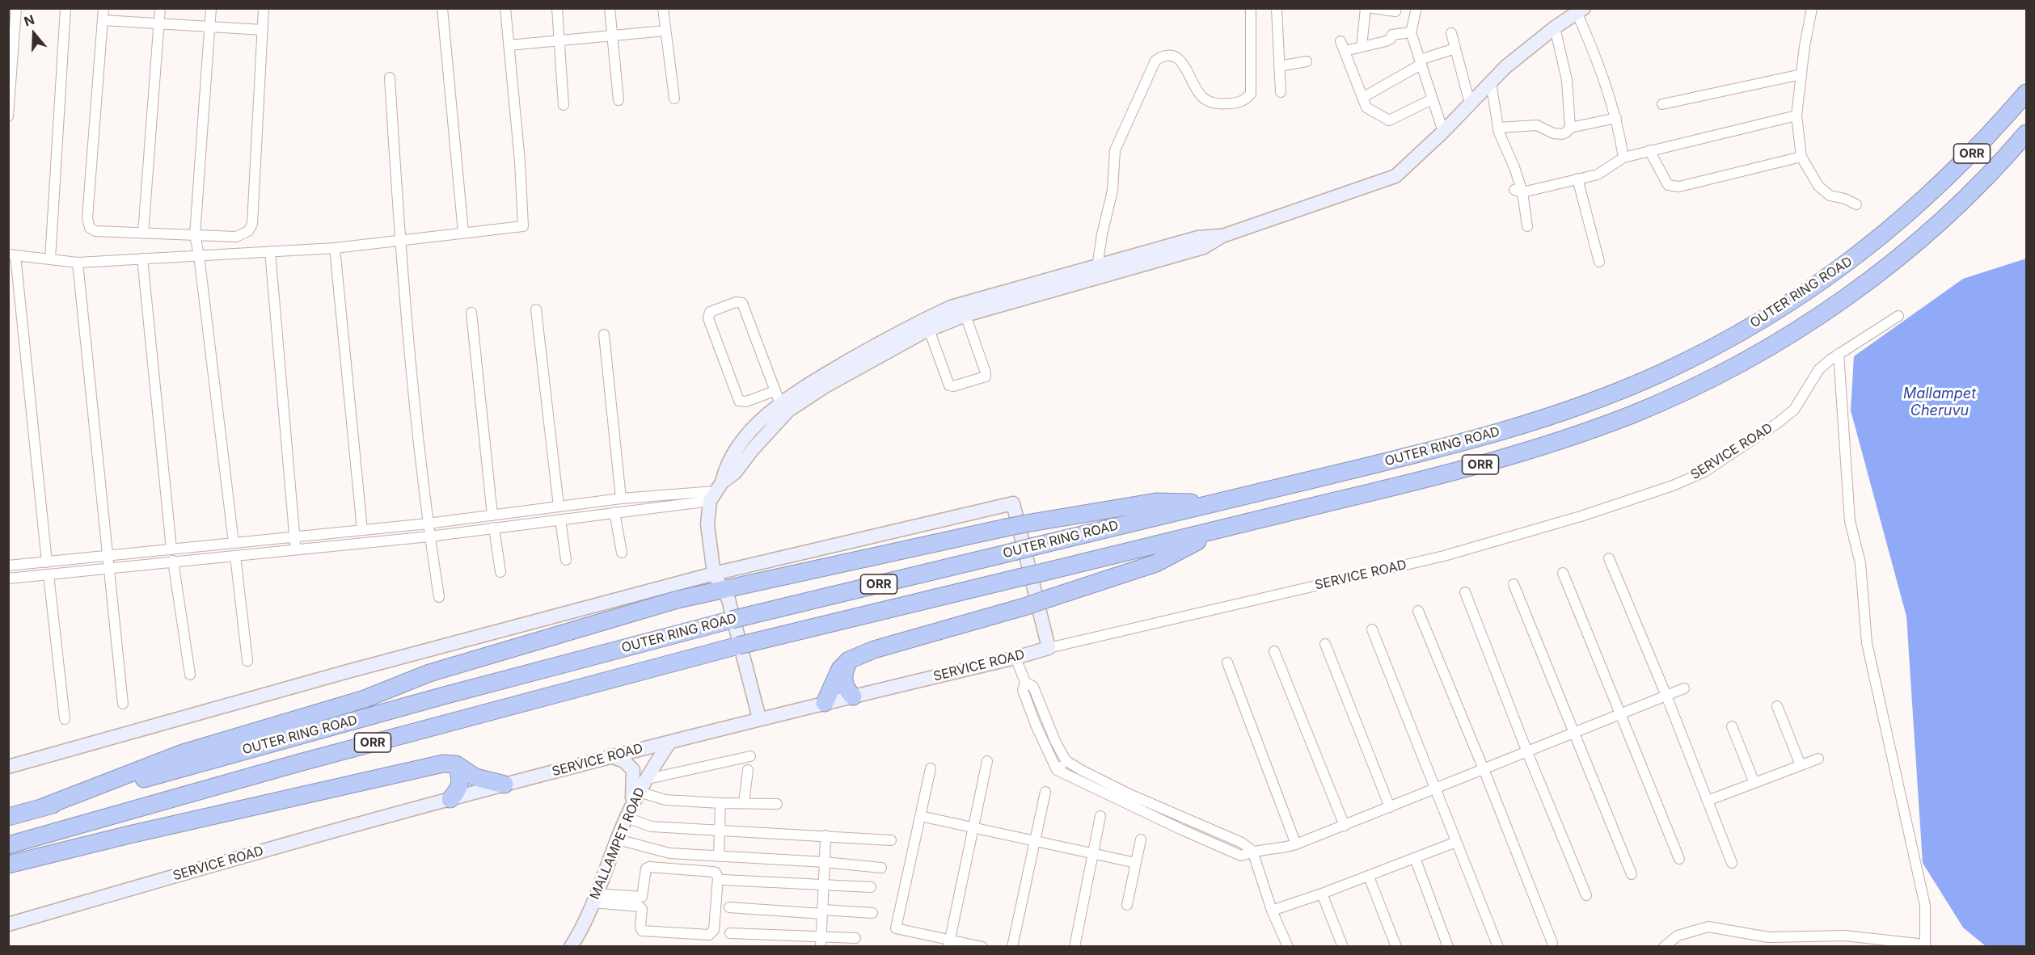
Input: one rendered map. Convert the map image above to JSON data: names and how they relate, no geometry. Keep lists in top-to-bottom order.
{
  "streets": {
    "highway": ["ORR", "OUTER RING ROAD"],
    "main road": ["SERVICE ROAD", "MALLAMPET ROAD"]
  },
  "crossings": [
    ["SERVICE ROAD", "MALLAMPET ROAD"]
  ],
  "water": ["Mallampet Cheruvu"],
  "north": "top"
}
